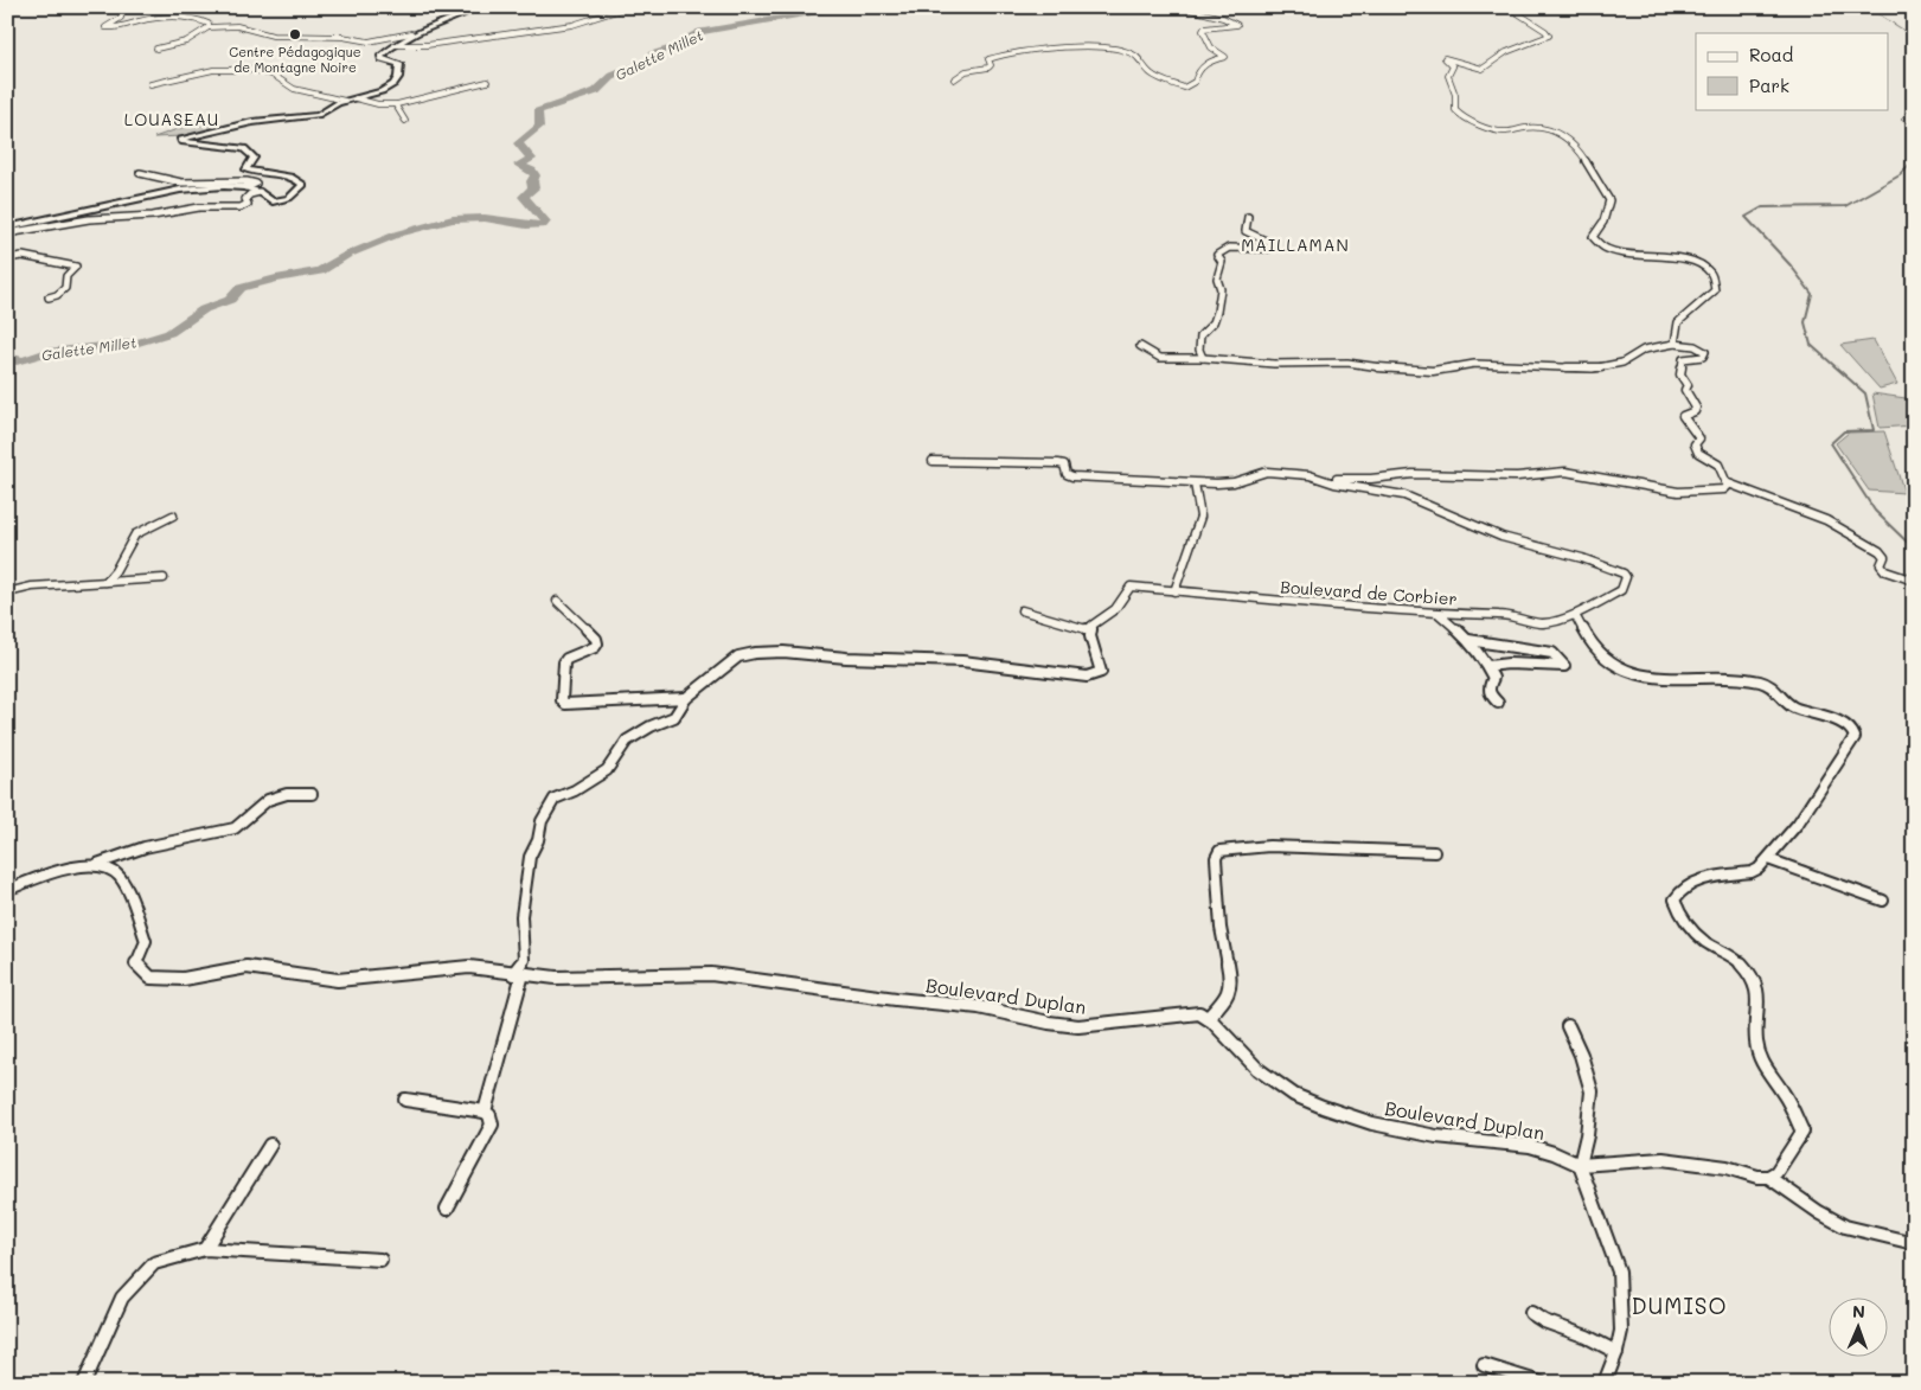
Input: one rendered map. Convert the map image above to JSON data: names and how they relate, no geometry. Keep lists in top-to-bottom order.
{
  "streets": {
    "street": ["Boulevard de Corbier", "Boulevard Duplan"]
  },
  "districts": ["LOUASEAU", "MAILLAMAN", "DUMISO"],
  "water": ["Galette Millet"],
  "places": ["Centre Pédagogique de Montagne Noire"],
  "legend": ["Road", "Park"],
  "north": "top"
}
